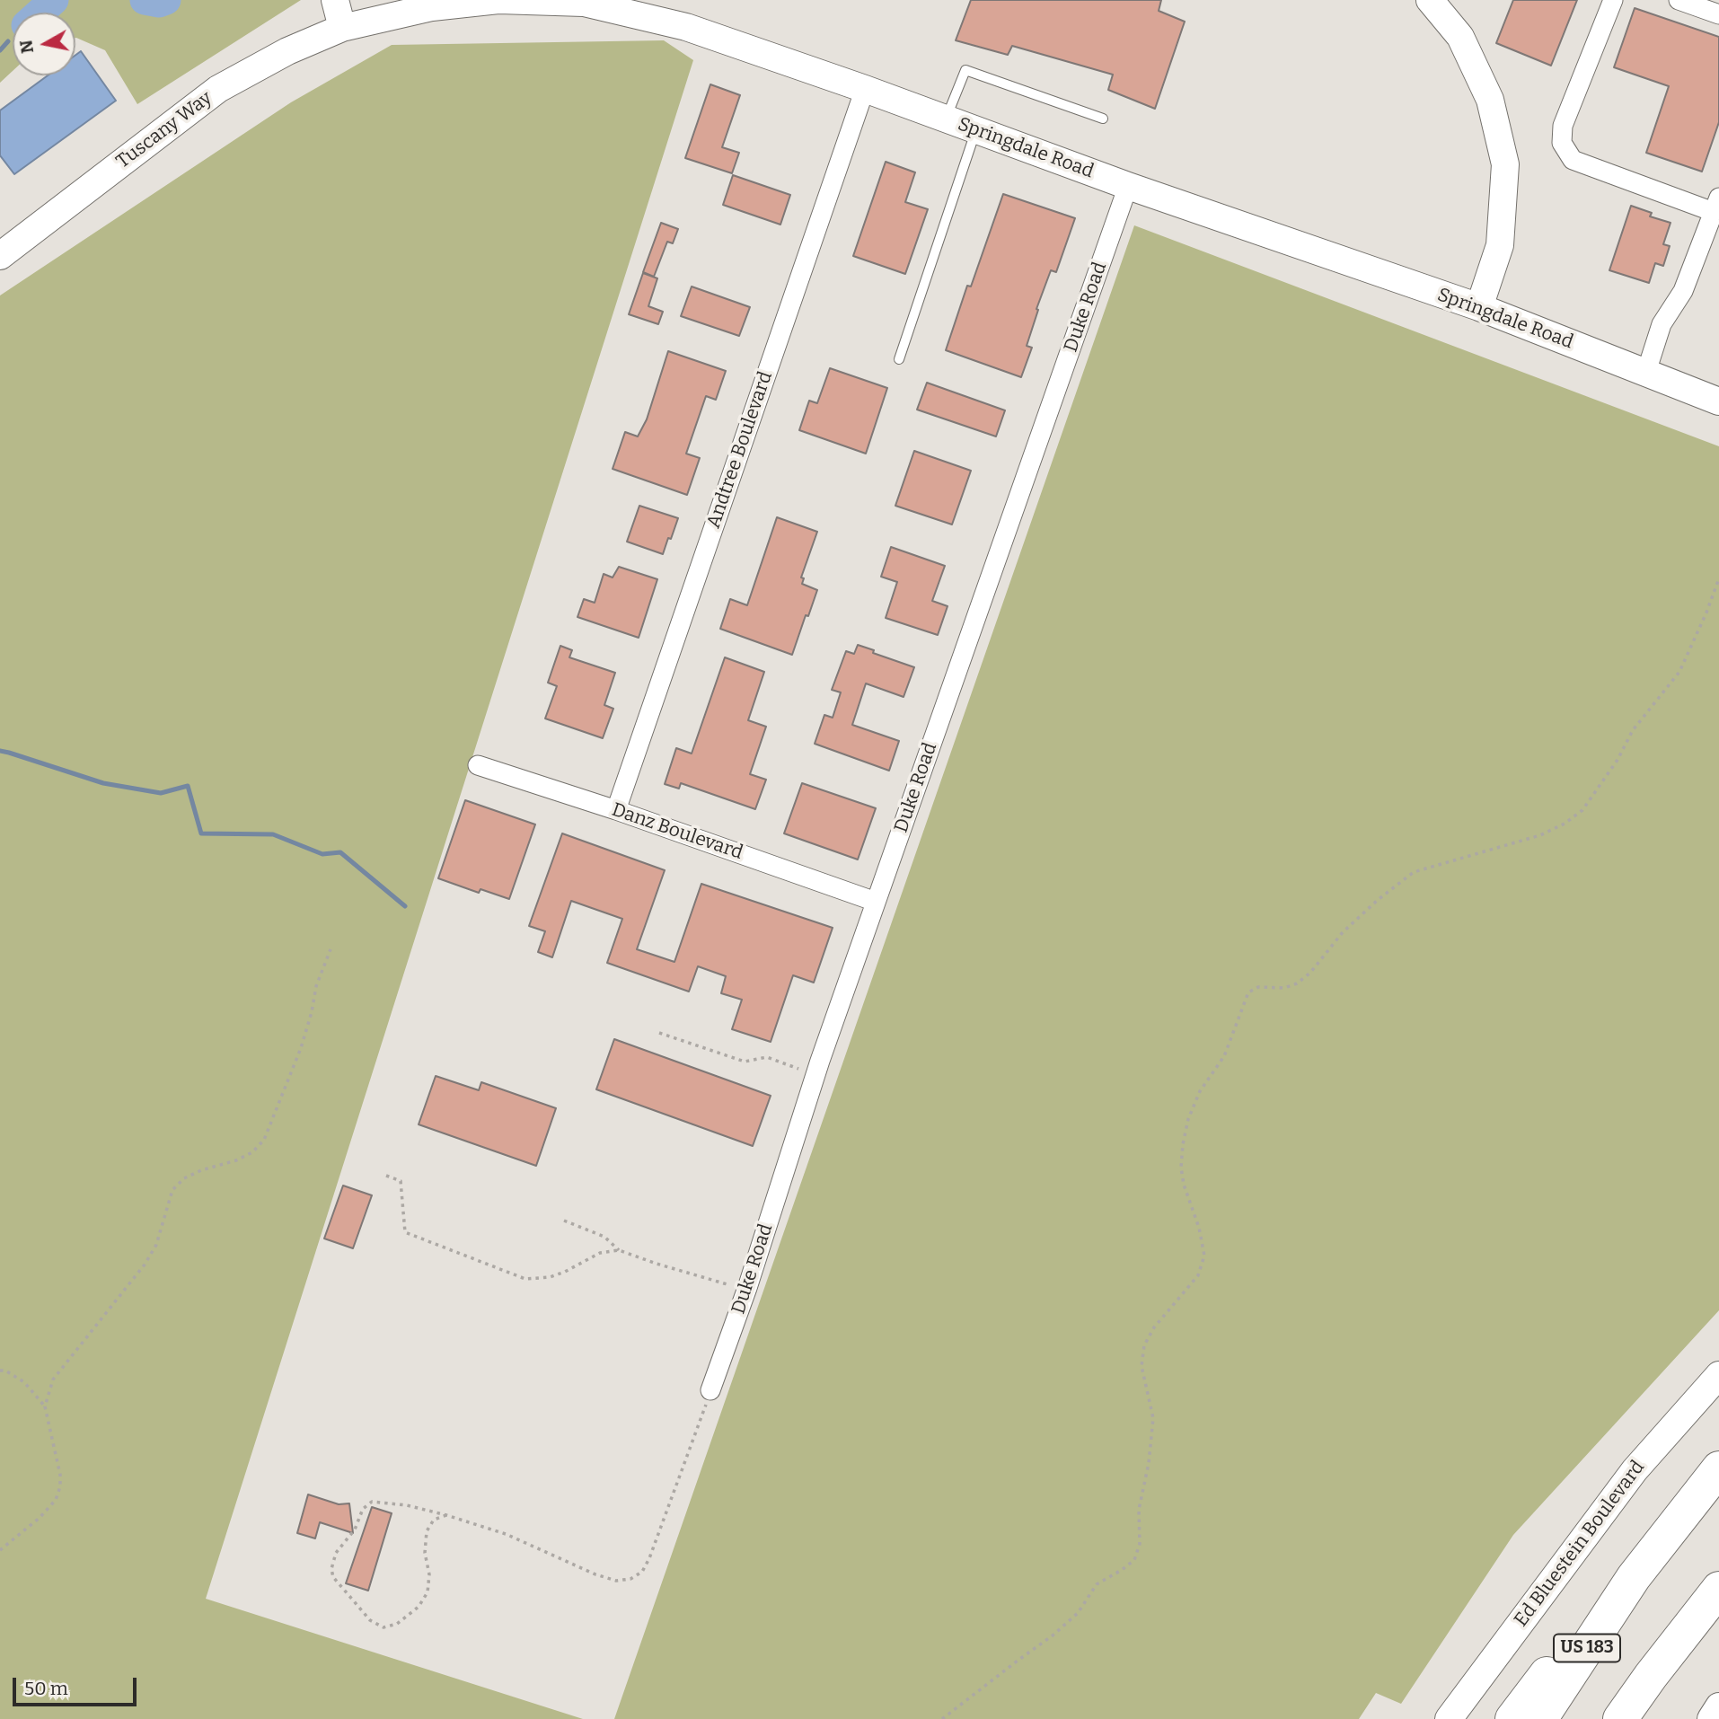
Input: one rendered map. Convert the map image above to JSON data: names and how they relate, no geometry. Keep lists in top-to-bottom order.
{
  "streets": {
    "highway": ["US 183"],
    "main road": ["Tuscany Way", "Springdale Road", "Ed Bluestein Boulevard"],
    "street": ["Duke Road", "Andtree Boulevard", "Danz Boulevard"]
  },
  "crossings": [
    ["Tuscany Way", "Springdale Road"],
    ["Springdale Road", "Duke Road"],
    ["Springdale Road", "Andtree Boulevard"],
    ["Duke Road", "Danz Boulevard"],
    ["Andtree Boulevard", "Danz Boulevard"]
  ],
  "scale_bar": "50 m",
  "north": "left"
}
